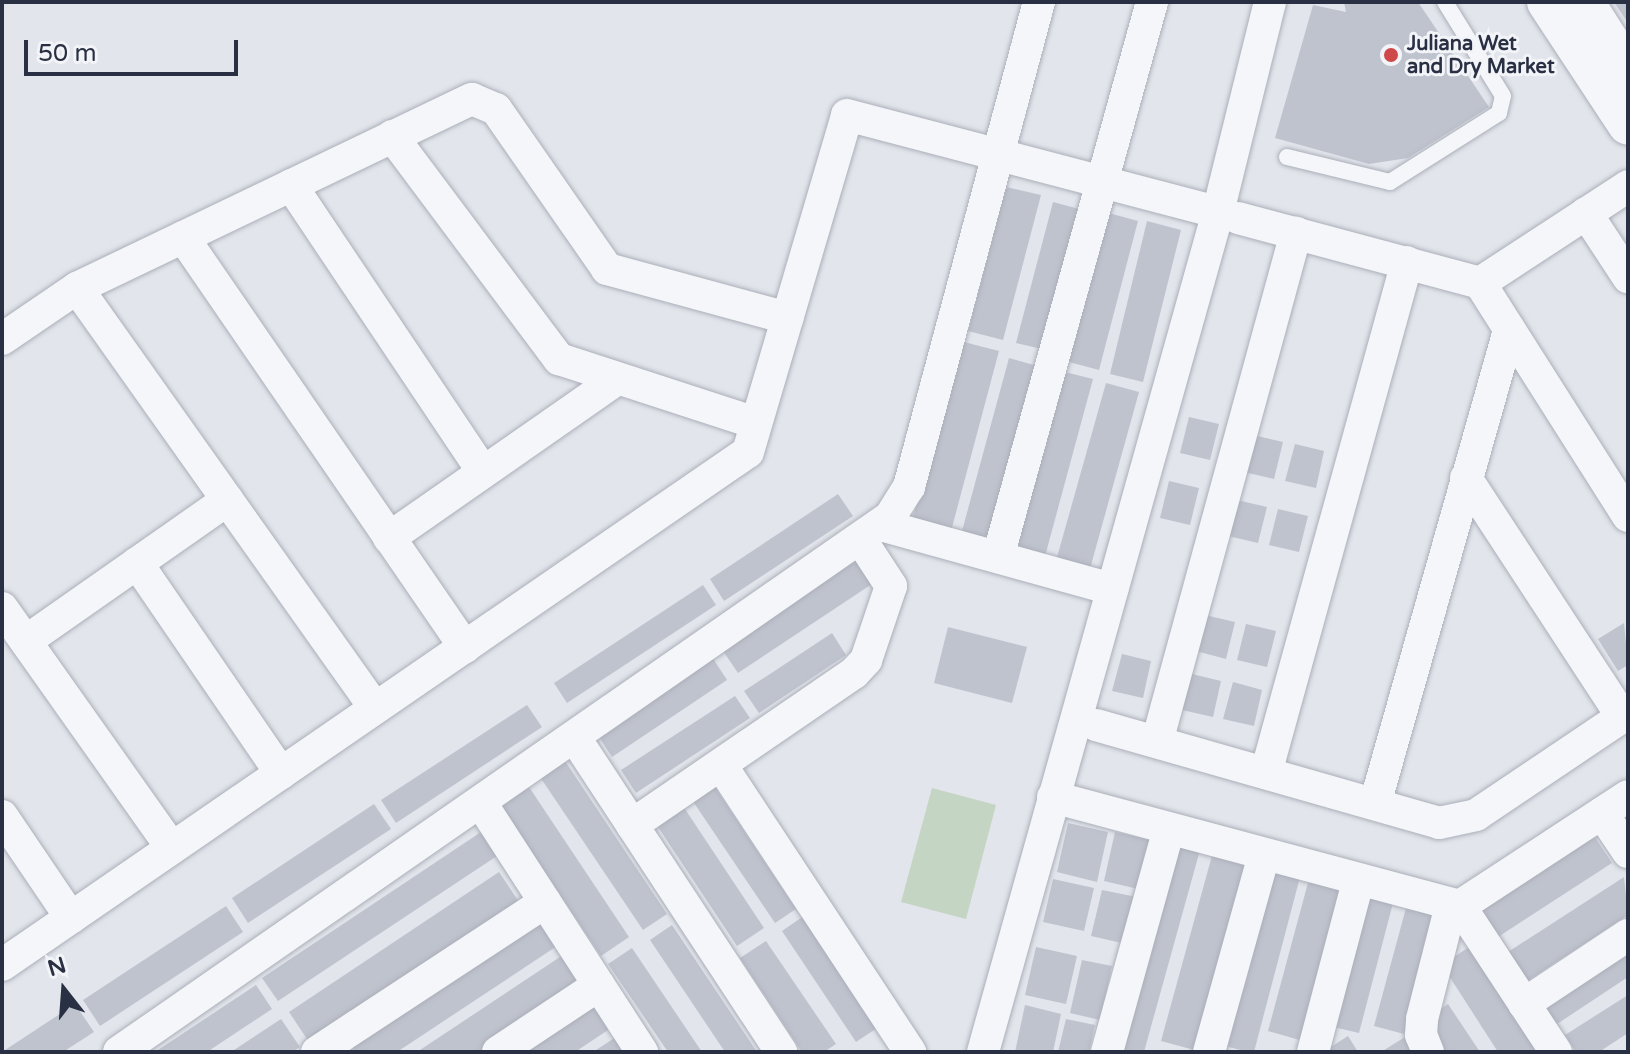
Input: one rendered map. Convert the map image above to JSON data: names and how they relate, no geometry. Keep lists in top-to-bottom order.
{
  "places": ["Juliana Wet and Dry Market"],
  "scale_bar": "50 m",
  "north": "top"
}
